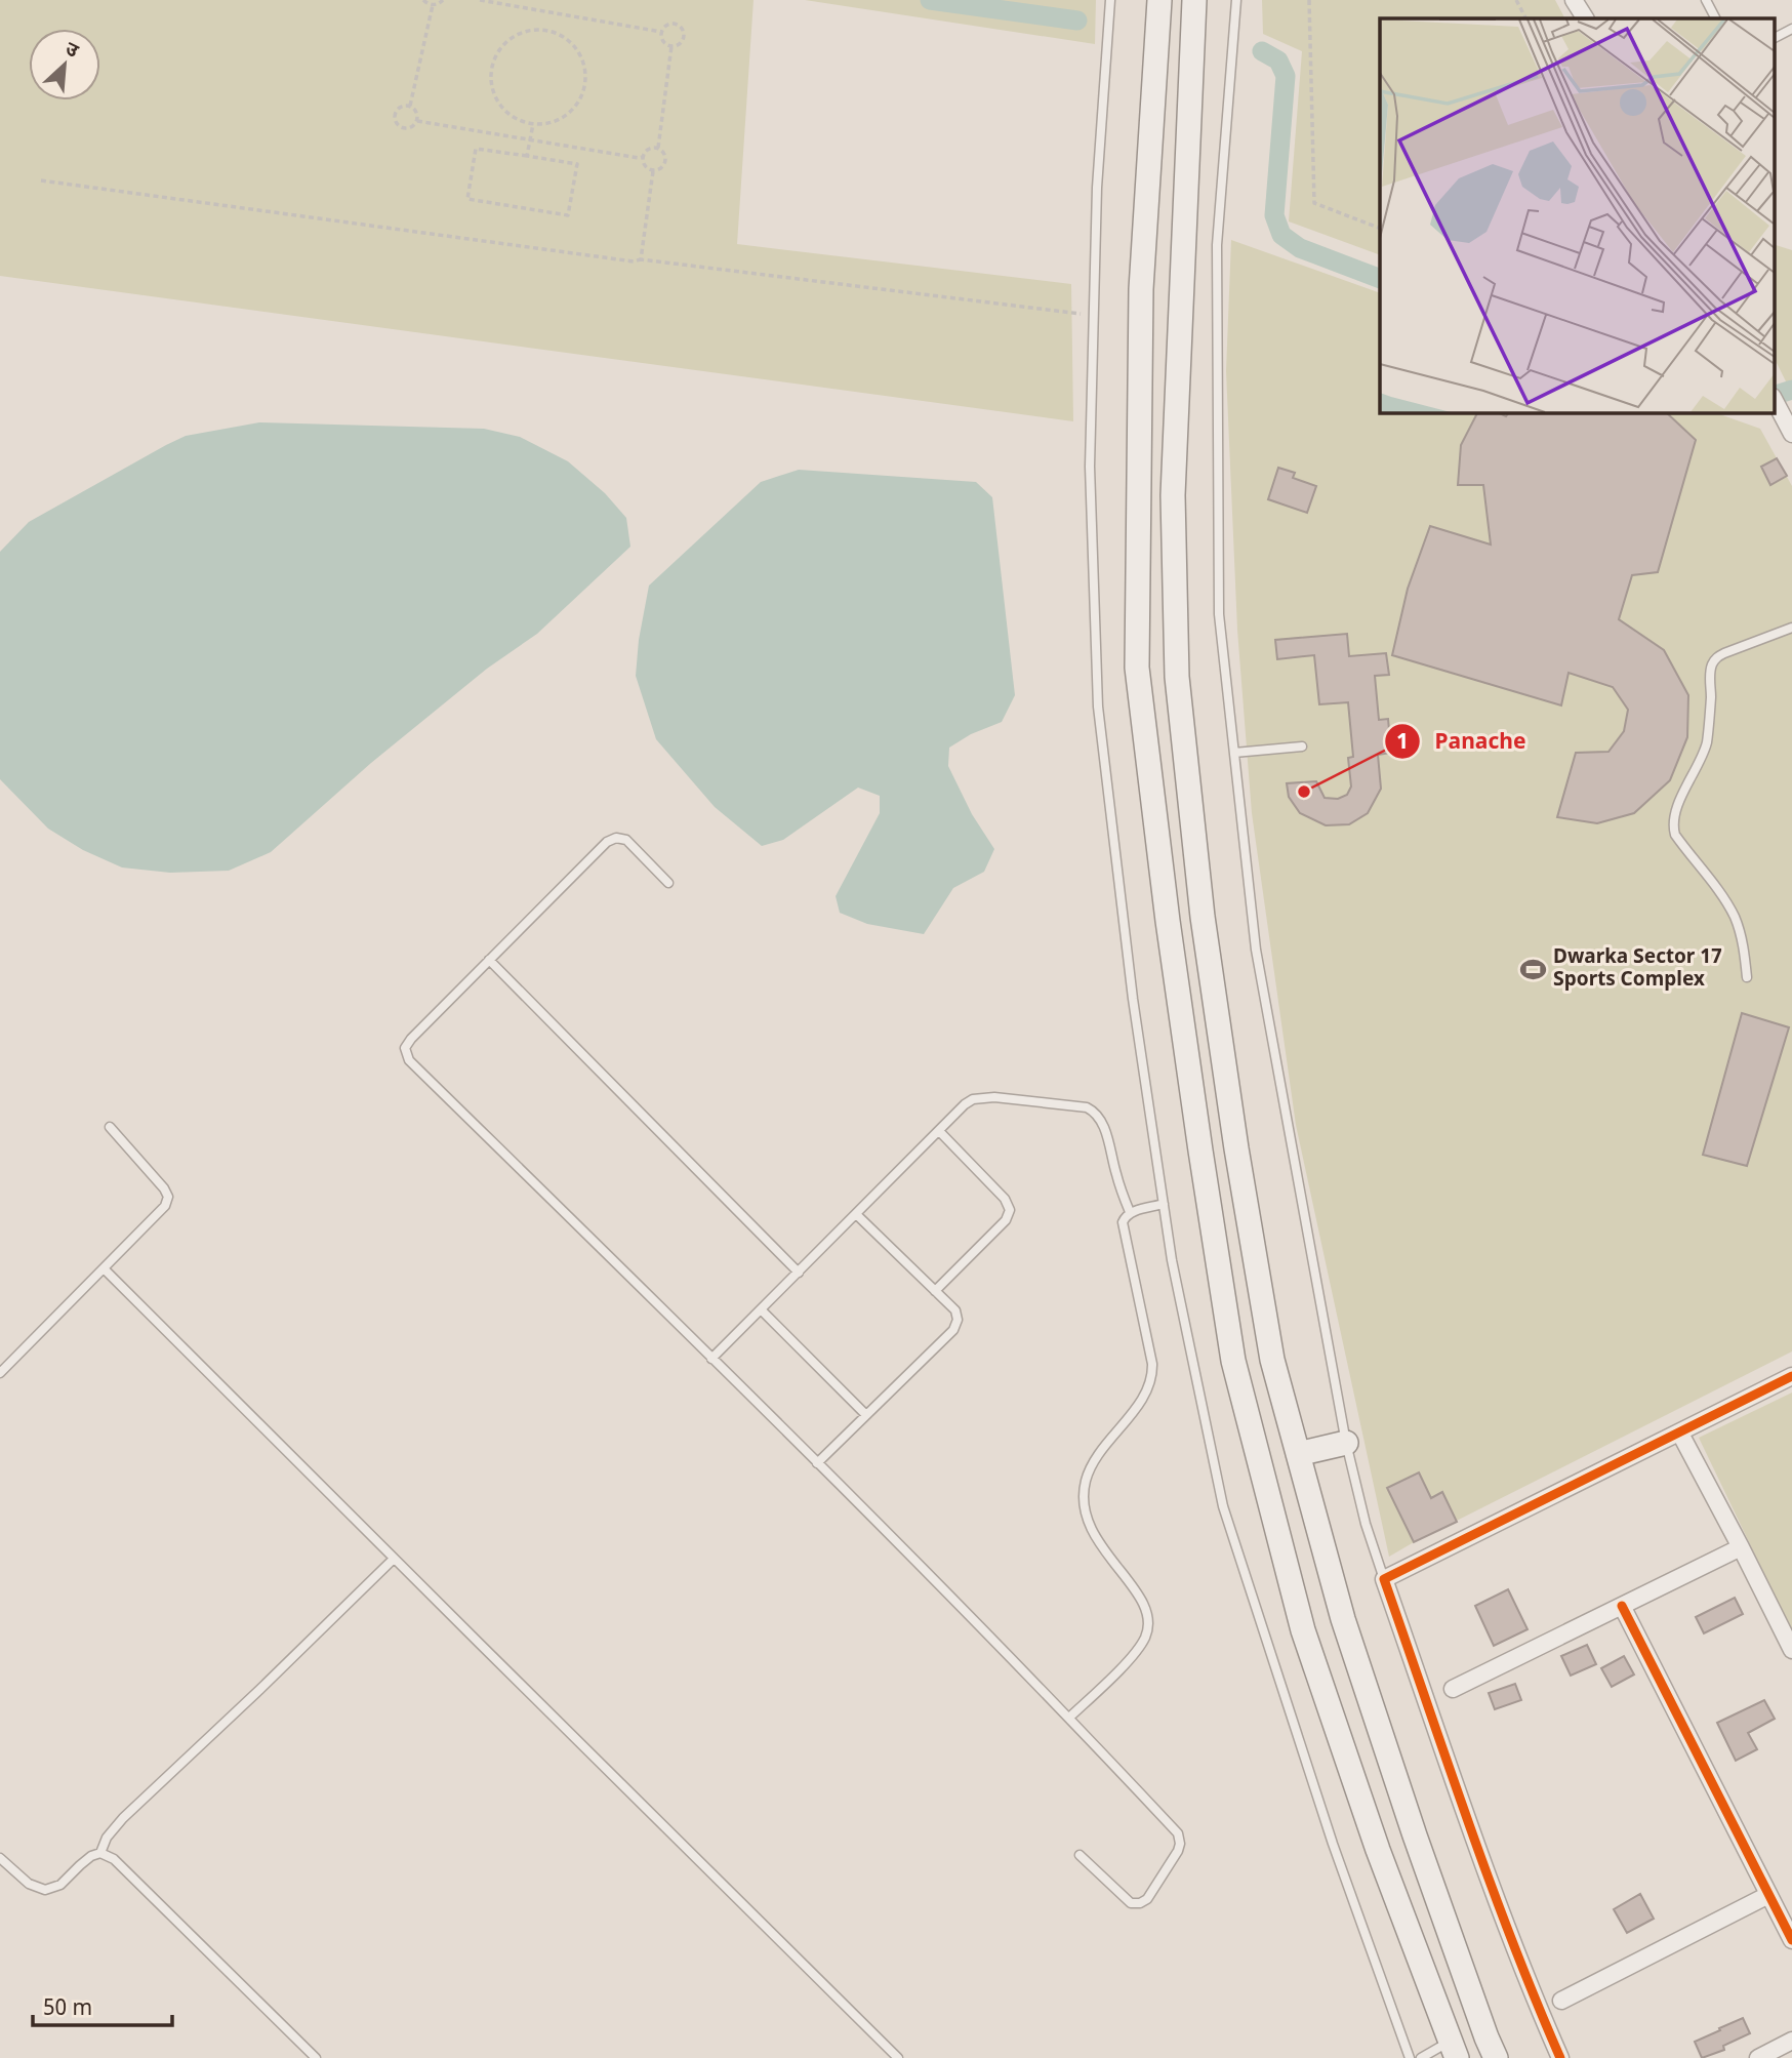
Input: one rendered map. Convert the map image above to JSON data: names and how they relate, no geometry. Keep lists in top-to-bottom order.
{
  "places": {
    "other": ["Panache"],
    "sports": ["Dwarka Sector 17 Sports Complex"]
  },
  "scale_bar": "50 m",
  "north": "top right"
}
